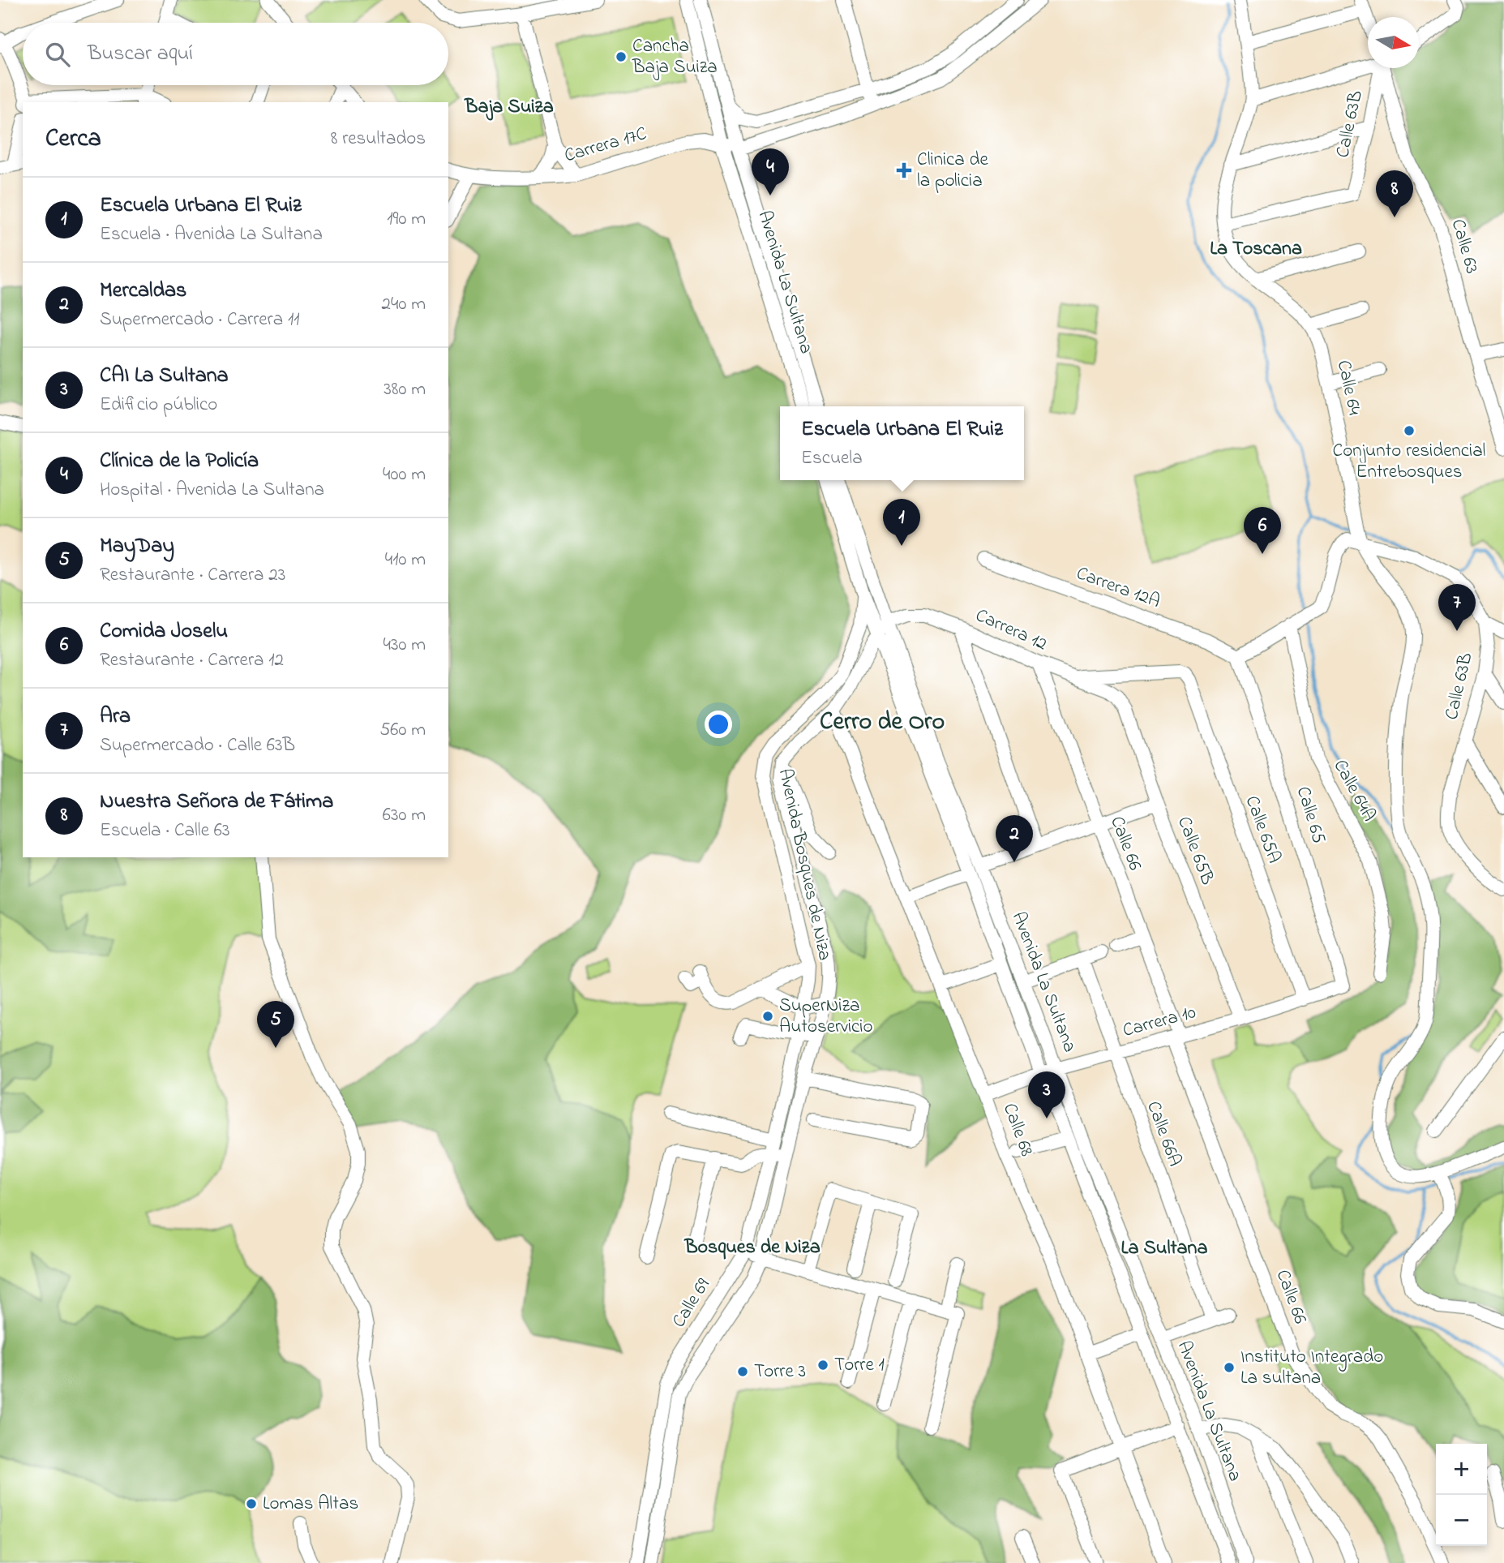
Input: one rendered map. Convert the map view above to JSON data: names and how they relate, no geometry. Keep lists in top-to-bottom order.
{
  "streets": {
    "street": [
      "Calle 63B",
      "Carrera 17C",
      "Calle 63",
      "Avenida La Sultana",
      "Calle 64",
      "Carrera 12A",
      "Carrera 12",
      "Calle 64A",
      "Calle 65",
      "Calle 65A",
      "Calle 66",
      "Calle 65B",
      "Avenida Bosques de Niza",
      "Carrera 10",
      "Calle 68",
      "Calle 66A",
      "Calle 69"
    ]
  },
  "crossings": [
    ["Calle 63B", "Calle 64"],
    ["Carrera 17C", "Avenida La Sultana"],
    ["Avenida La Sultana", "Carrera 12"],
    ["Avenida La Sultana", "Avenida Bosques de Niza"],
    ["Avenida La Sultana", "Carrera 10"],
    ["Carrera 12A", "Calle 65"],
    ["Carrera 12", "Calle 65A"],
    ["Carrera 12", "Calle 66"],
    ["Carrera 12", "Calle 65B"],
    ["Calle 65", "Carrera 10"],
    ["Calle 65A", "Carrera 10"],
    ["Calle 66", "Carrera 10"],
    ["Calle 65B", "Carrera 10"],
    ["Avenida Bosques de Niza", "Calle 69"],
    ["Carrera 10", "Calle 68"],
    ["Carrera 10", "Calle 66A"]
  ],
  "districts": [
    "Baja Suiza",
    "La Toscana",
    "Cerro de Oro",
    "Bosques de Niza",
    "La Sultana"
  ],
  "places": {
    "other": [
      "Cancha Baja Suiza",
      "Conjunto residencial Entrebosques",
      "SuperNiza Autoservicio",
      "Torre 1",
      "Instituto Integrado La sultana",
      "Torre 3",
      "Lomas Altas"
    ],
    "health": ["Clinica de la policia"]
  },
  "north": "right",
  "page": {
    "search": "Buscar aquí",
    "heading": ["Cerca", "8 resultados"],
    "pins": [
      "4",
      "8",
      "1",
      "6",
      "7",
      "2",
      "5",
      "3"
    ],
    "list": [
      {
        "mark": "1",
        "name": "Escuela Urbana El Ruiz",
        "note": "Escuela · Avenida La Sultana",
        "value": "190 m"
      },
      {
        "mark": "2",
        "name": "Mercaldas",
        "note": "Supermercado · Carrera 11",
        "value": "240 m"
      },
      {
        "mark": "3",
        "name": "CAI La Sultana",
        "note": "Edificio público",
        "value": "380 m"
      },
      {
        "mark": "4",
        "name": "Clínica de la Policía",
        "note": "Hospital · Avenida La Sultana",
        "value": "400 m"
      },
      {
        "mark": "5",
        "name": "MayDay",
        "note": "Restaurante · Carrera 23",
        "value": "410 m"
      },
      {
        "mark": "6",
        "name": "Comida Joselu",
        "note": "Restaurante · Carrera 12",
        "value": "430 m"
      },
      {
        "mark": "7",
        "name": "Ara",
        "note": "Supermercado · Calle 63B",
        "value": "560 m"
      },
      {
        "mark": "8",
        "name": "Nuestra Señora de Fátima",
        "note": "Escuela · Calle 63",
        "value": "630 m"
      }
    ],
    "popup": ["Escuela Urbana El Ruiz", "Escuela"],
    "map_buttons": ["+", "−"]
  }
}
